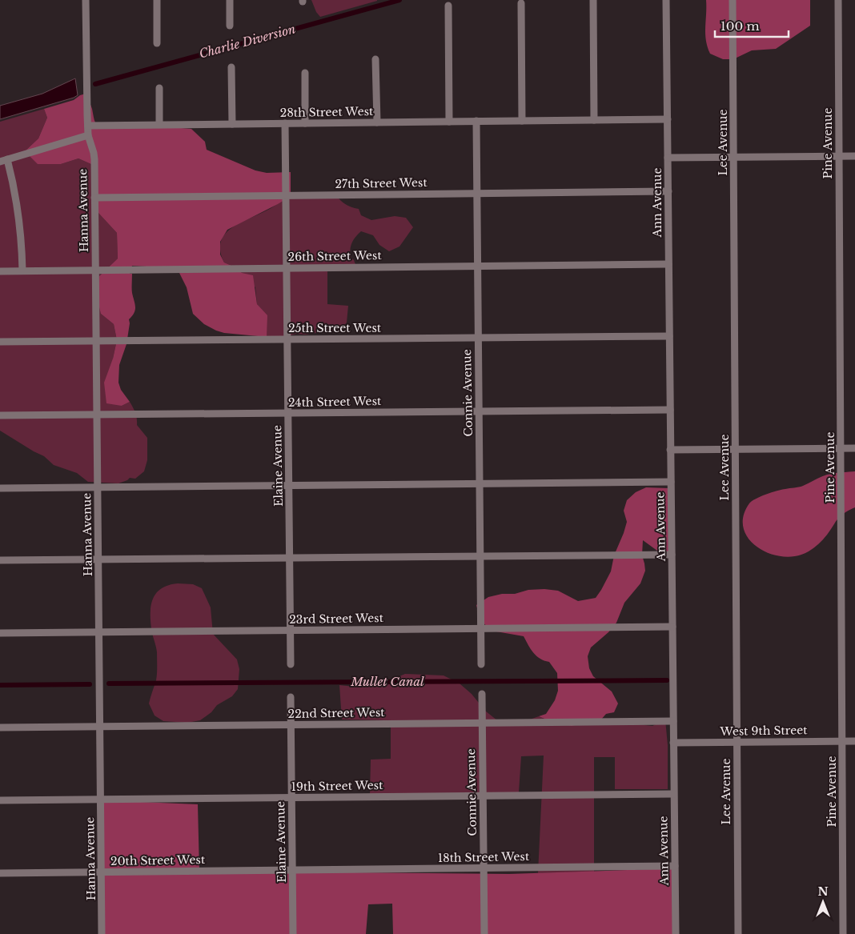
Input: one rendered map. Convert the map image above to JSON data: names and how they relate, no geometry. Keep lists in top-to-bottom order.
{
  "streets": {
    "street": [
      "28th Street West",
      "Lee Avenue",
      "Pine Avenue",
      "27th Street West",
      "Ann Avenue",
      "Hanna Avenue",
      "26th Street West",
      "25th Street West",
      "Connie Avenue",
      "24th Street West",
      "Elaine Avenue",
      "23rd Street West",
      "22nd Street West",
      "West 9th Street",
      "19th Street West",
      "18th Street West",
      "20th Street West"
    ]
  },
  "crossings": [
    ["28th Street West", "Ann Avenue"],
    ["28th Street West", "Connie Avenue"],
    ["28th Street West", "Elaine Avenue"],
    ["Lee Avenue", "West 9th Street"],
    ["Pine Avenue", "West 9th Street"],
    ["27th Street West", "Ann Avenue"],
    ["27th Street West", "Hanna Avenue"],
    ["27th Street West", "Connie Avenue"],
    ["27th Street West", "Elaine Avenue"],
    ["Ann Avenue", "26th Street West"],
    ["Ann Avenue", "25th Street West"],
    ["Ann Avenue", "24th Street West"],
    ["Ann Avenue", "23rd Street West"],
    ["Ann Avenue", "22nd Street West"],
    ["Ann Avenue", "West 9th Street"],
    ["Ann Avenue", "19th Street West"],
    ["Ann Avenue", "18th Street West"],
    ["Hanna Avenue", "26th Street West"],
    ["Hanna Avenue", "25th Street West"],
    ["Hanna Avenue", "24th Street West"],
    ["Hanna Avenue", "23rd Street West"],
    ["Hanna Avenue", "22nd Street West"],
    ["Hanna Avenue", "19th Street West"],
    ["Hanna Avenue", "20th Street West"],
    ["26th Street West", "Connie Avenue"],
    ["26th Street West", "Elaine Avenue"],
    ["25th Street West", "Connie Avenue"],
    ["25th Street West", "Elaine Avenue"],
    ["Connie Avenue", "24th Street West"],
    ["Connie Avenue", "23rd Street West"],
    ["Connie Avenue", "22nd Street West"],
    ["Connie Avenue", "19th Street West"],
    ["Connie Avenue", "18th Street West"],
    ["24th Street West", "Elaine Avenue"],
    ["Elaine Avenue", "23rd Street West"],
    ["Elaine Avenue", "22nd Street West"],
    ["Elaine Avenue", "19th Street West"],
    ["Elaine Avenue", "18th Street West"],
    ["Elaine Avenue", "20th Street West"],
    ["18th Street West", "20th Street West"]
  ],
  "water": ["Charlie Diversion", "Mullet Canal"],
  "scale_bar": "100 m",
  "north": "top"
}
